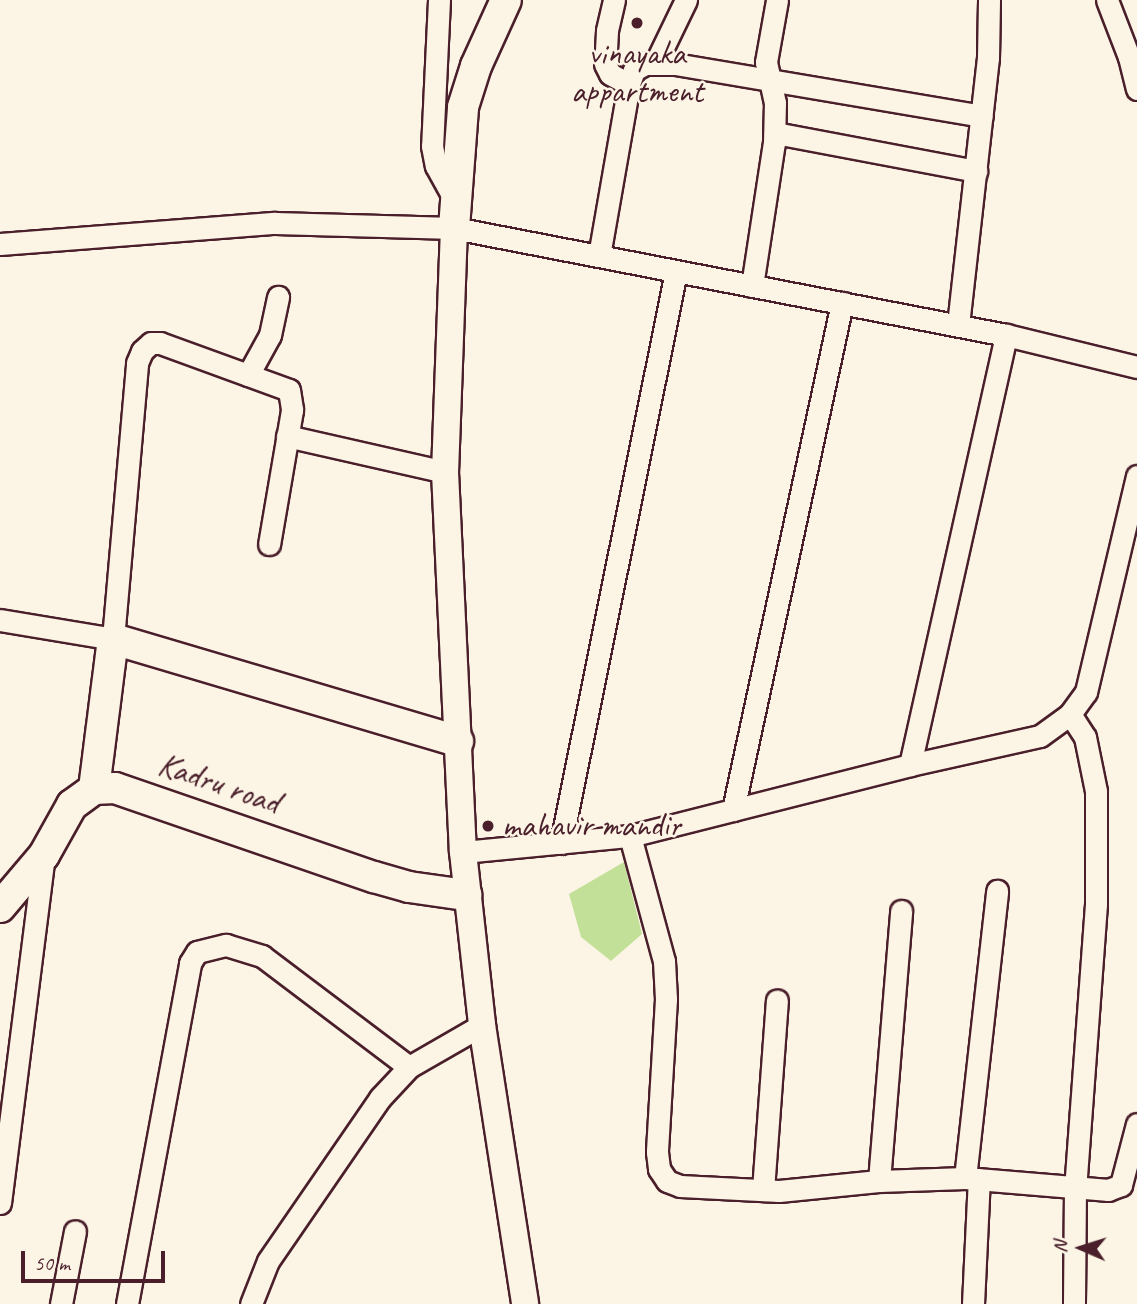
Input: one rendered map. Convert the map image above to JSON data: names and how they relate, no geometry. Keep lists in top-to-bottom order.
{
  "streets": {
    "main road": ["Kadru road"]
  },
  "places": ["vinayaka appartment", "mahavir mandir"],
  "scale_bar": "50 m",
  "north": "left"
}
